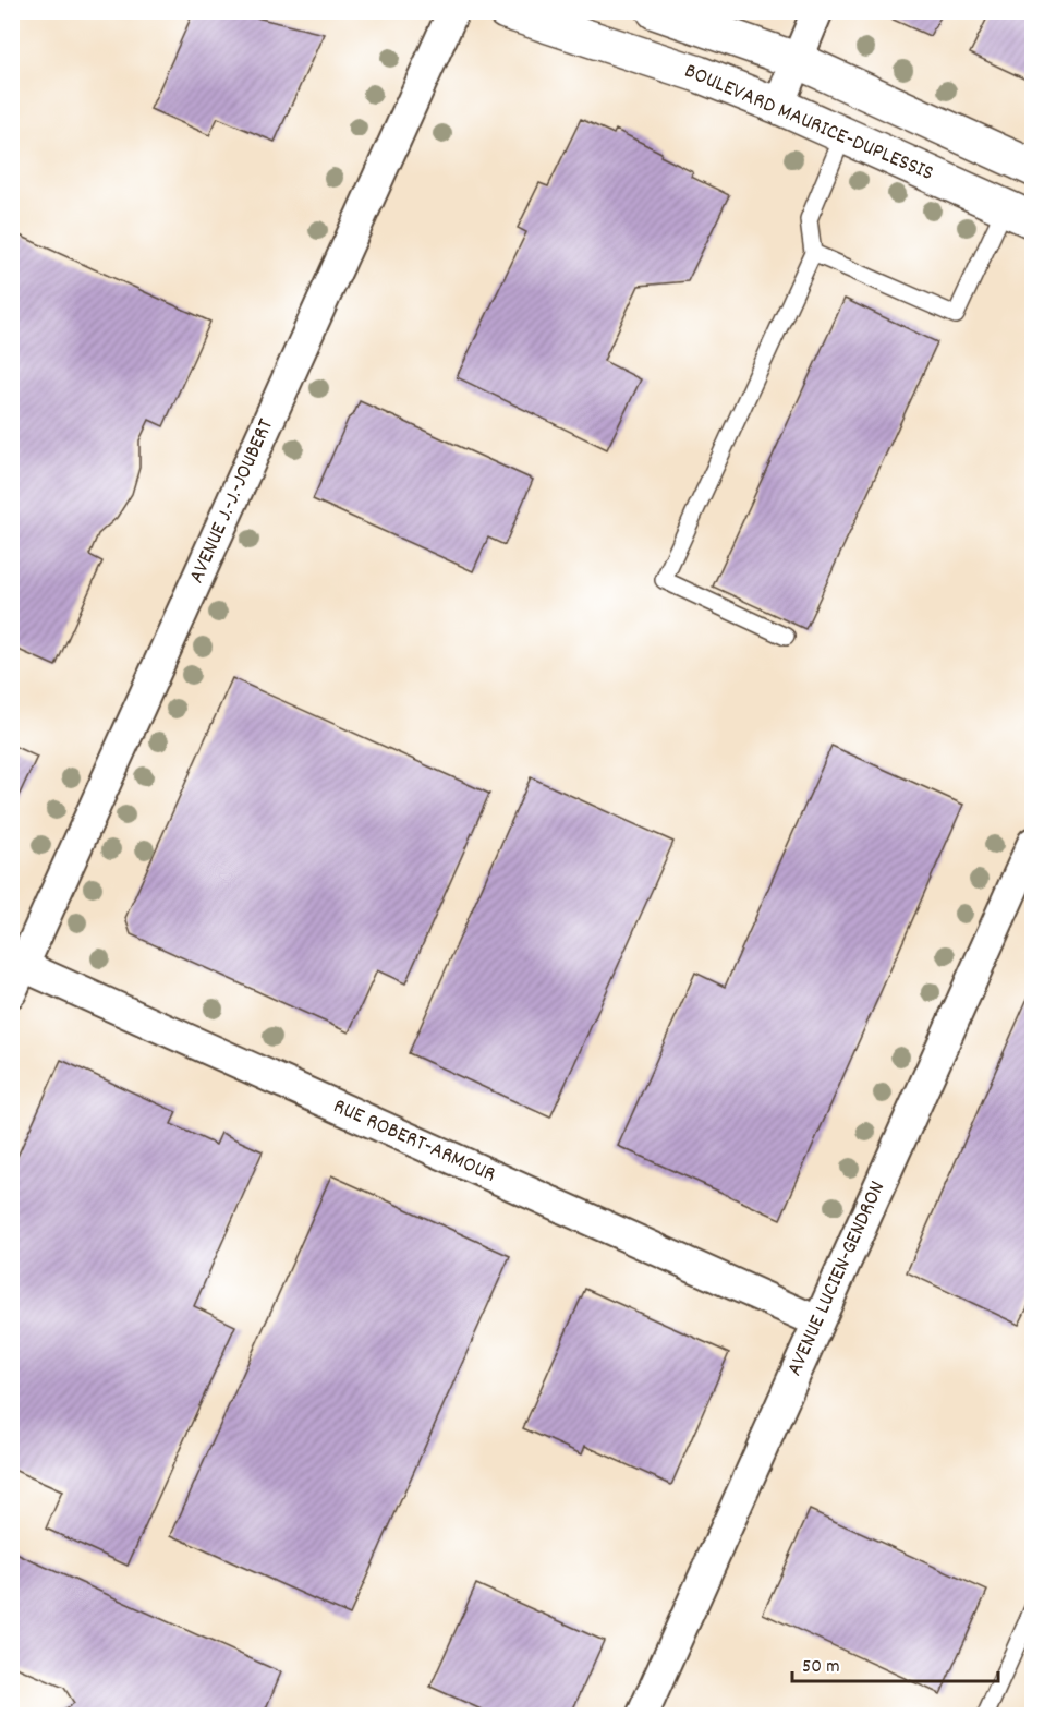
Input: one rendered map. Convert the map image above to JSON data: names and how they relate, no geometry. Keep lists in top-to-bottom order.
{
  "streets": {
    "street": [
      "BOULEVARD MAURICE-DUPLESSIS",
      "AVENUE J.-J.-JOUBERT",
      "RUE ROBERT-ARMOUR",
      "AVENUE LUCIEN-GENDRON"
    ]
  },
  "crossings": [
    ["AVENUE J.-J.-JOUBERT", "RUE ROBERT-ARMOUR"],
    ["RUE ROBERT-ARMOUR", "AVENUE LUCIEN-GENDRON"]
  ],
  "scale_bar": "50 m"
}
